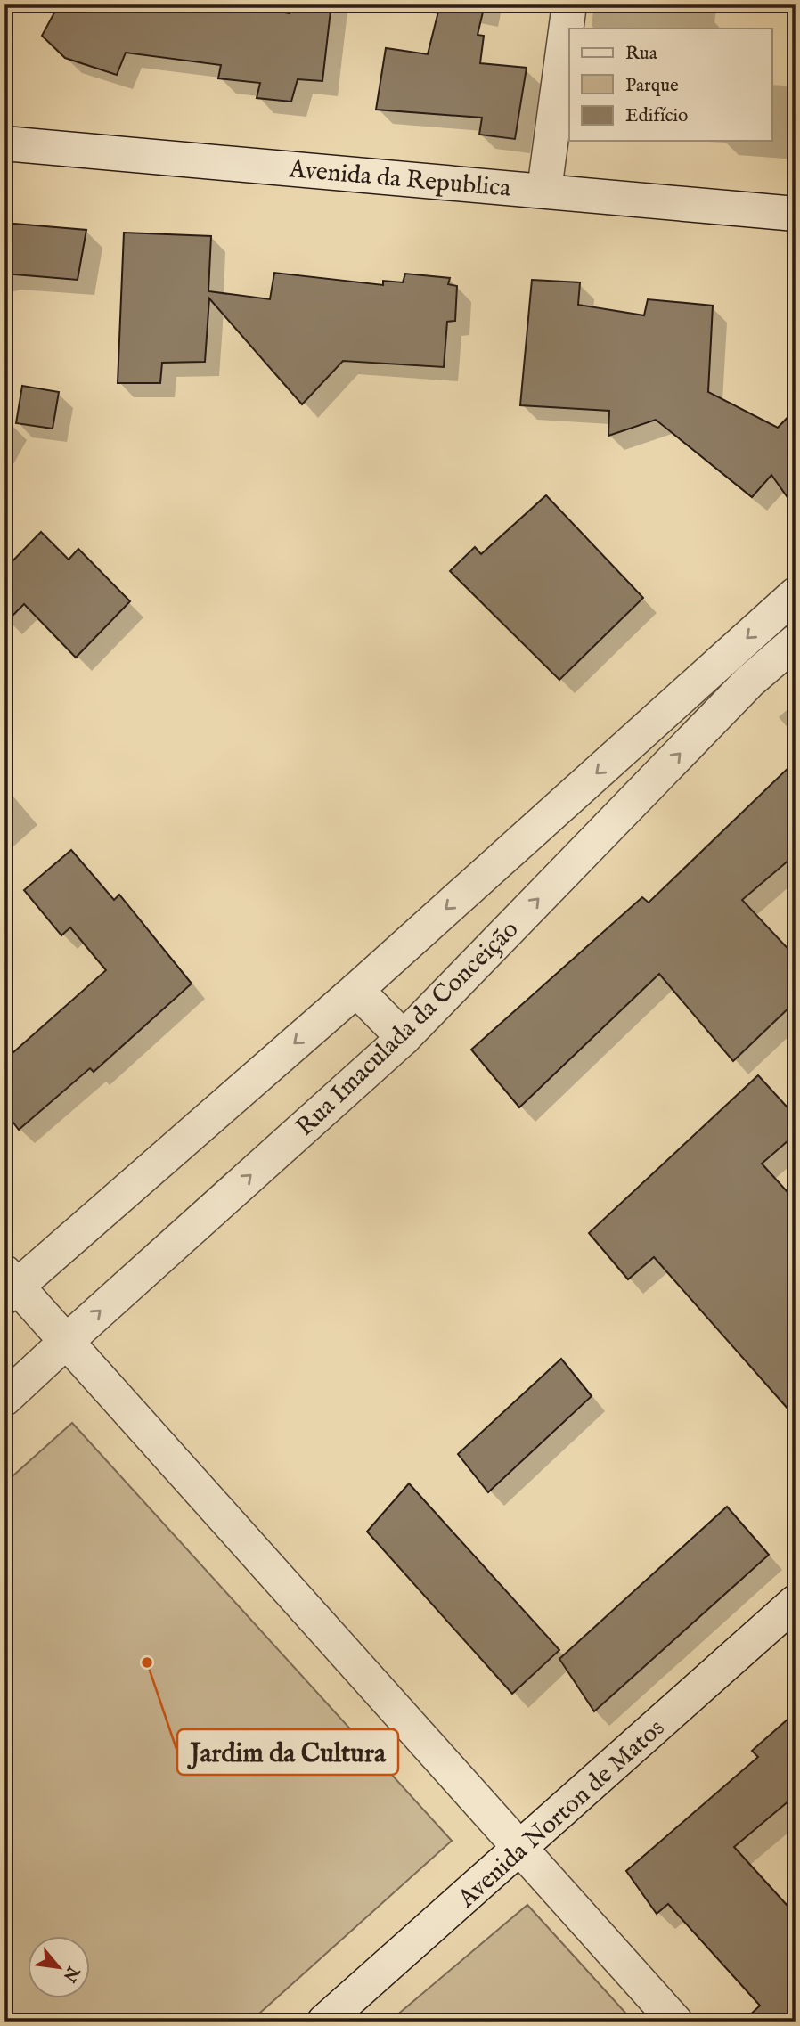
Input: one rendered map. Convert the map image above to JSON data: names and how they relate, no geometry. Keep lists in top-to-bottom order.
{
  "streets": {
    "street": ["Avenida da Republica", "Rua Imaculada da Conceição", "Avenida Norton de Matos"]
  },
  "places": ["Jardim da Cultura"],
  "legend": ["Rua", "Parque", "Edifício"],
  "north": "bottom right"
}
